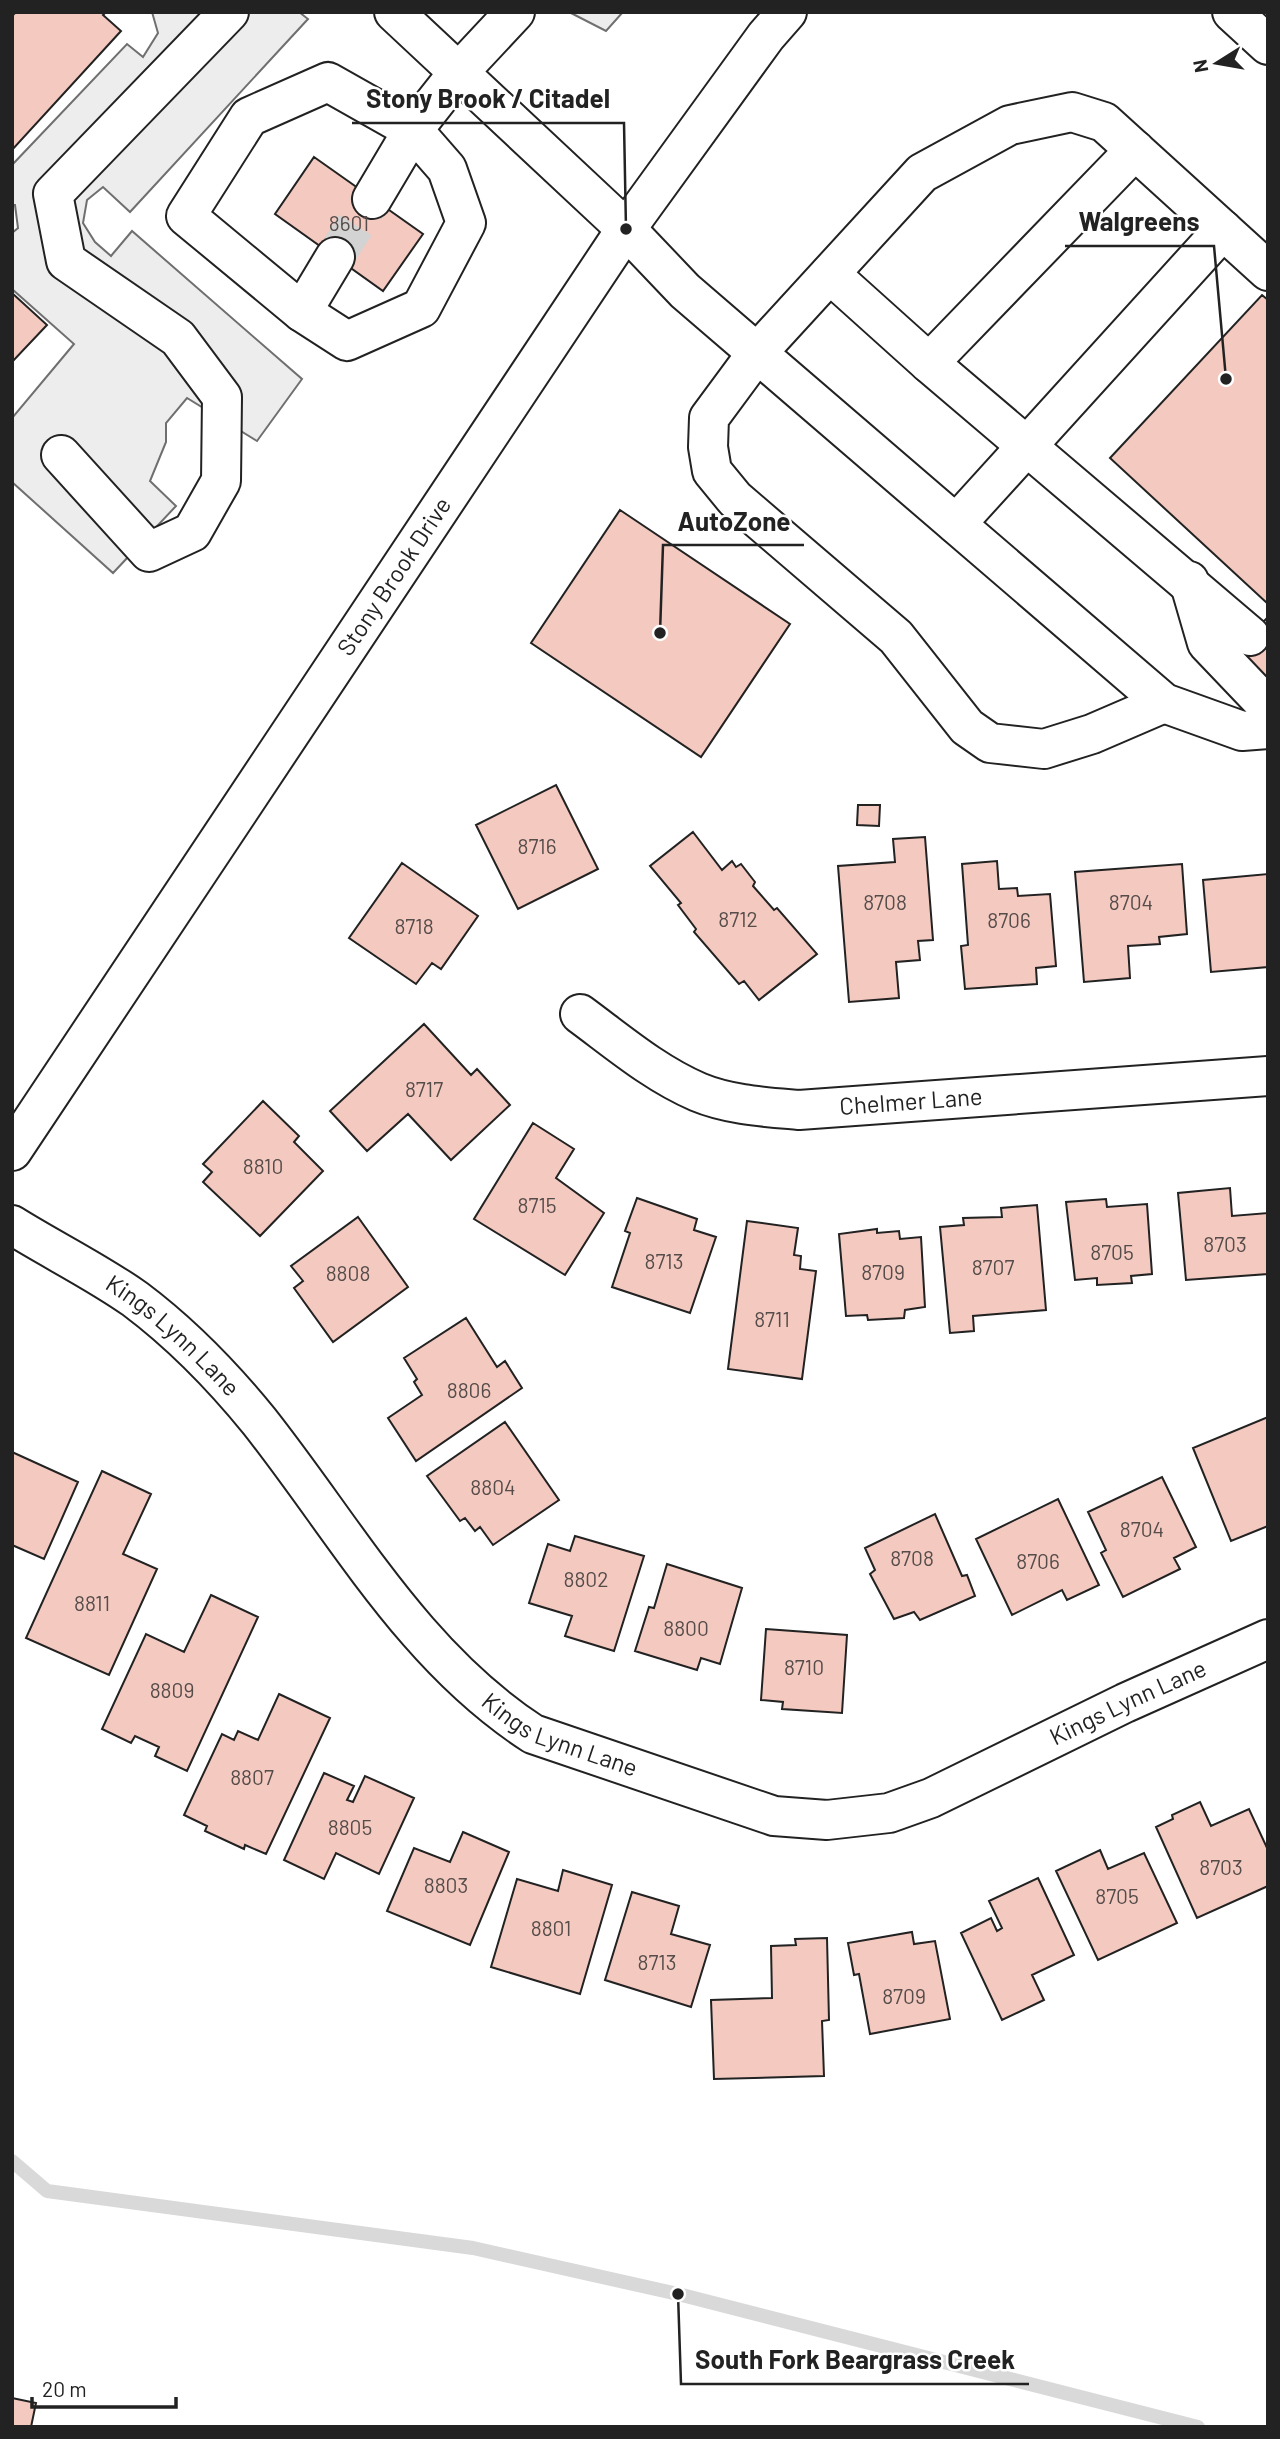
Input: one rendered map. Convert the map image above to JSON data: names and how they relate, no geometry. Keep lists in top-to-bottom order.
{
  "streets": {
    "street": ["Stony Brook Drive", "Chelmer Lane", "Kings Lynn Lane"]
  },
  "places": [
    "Stony Brook / Citadel",
    "Walgreens",
    "AutoZone",
    "South Fork Beargrass Creek"
  ],
  "house_numbers": [
    "8601",
    "8716",
    "8708",
    "8704",
    "8712",
    "8706",
    "8718",
    "8717",
    "8810",
    "8715",
    "8703",
    "8705",
    "8713",
    "8707",
    "8709",
    "8808",
    "8711",
    "8806",
    "8804",
    "8704",
    "8708",
    "8706",
    "8802",
    "8811",
    "8800",
    "8710",
    "8809",
    "8807",
    "8805",
    "8703",
    "8803",
    "8705",
    "8801",
    "8713",
    "8709"
  ],
  "scale_bar": "20 m",
  "north": "left"
}
